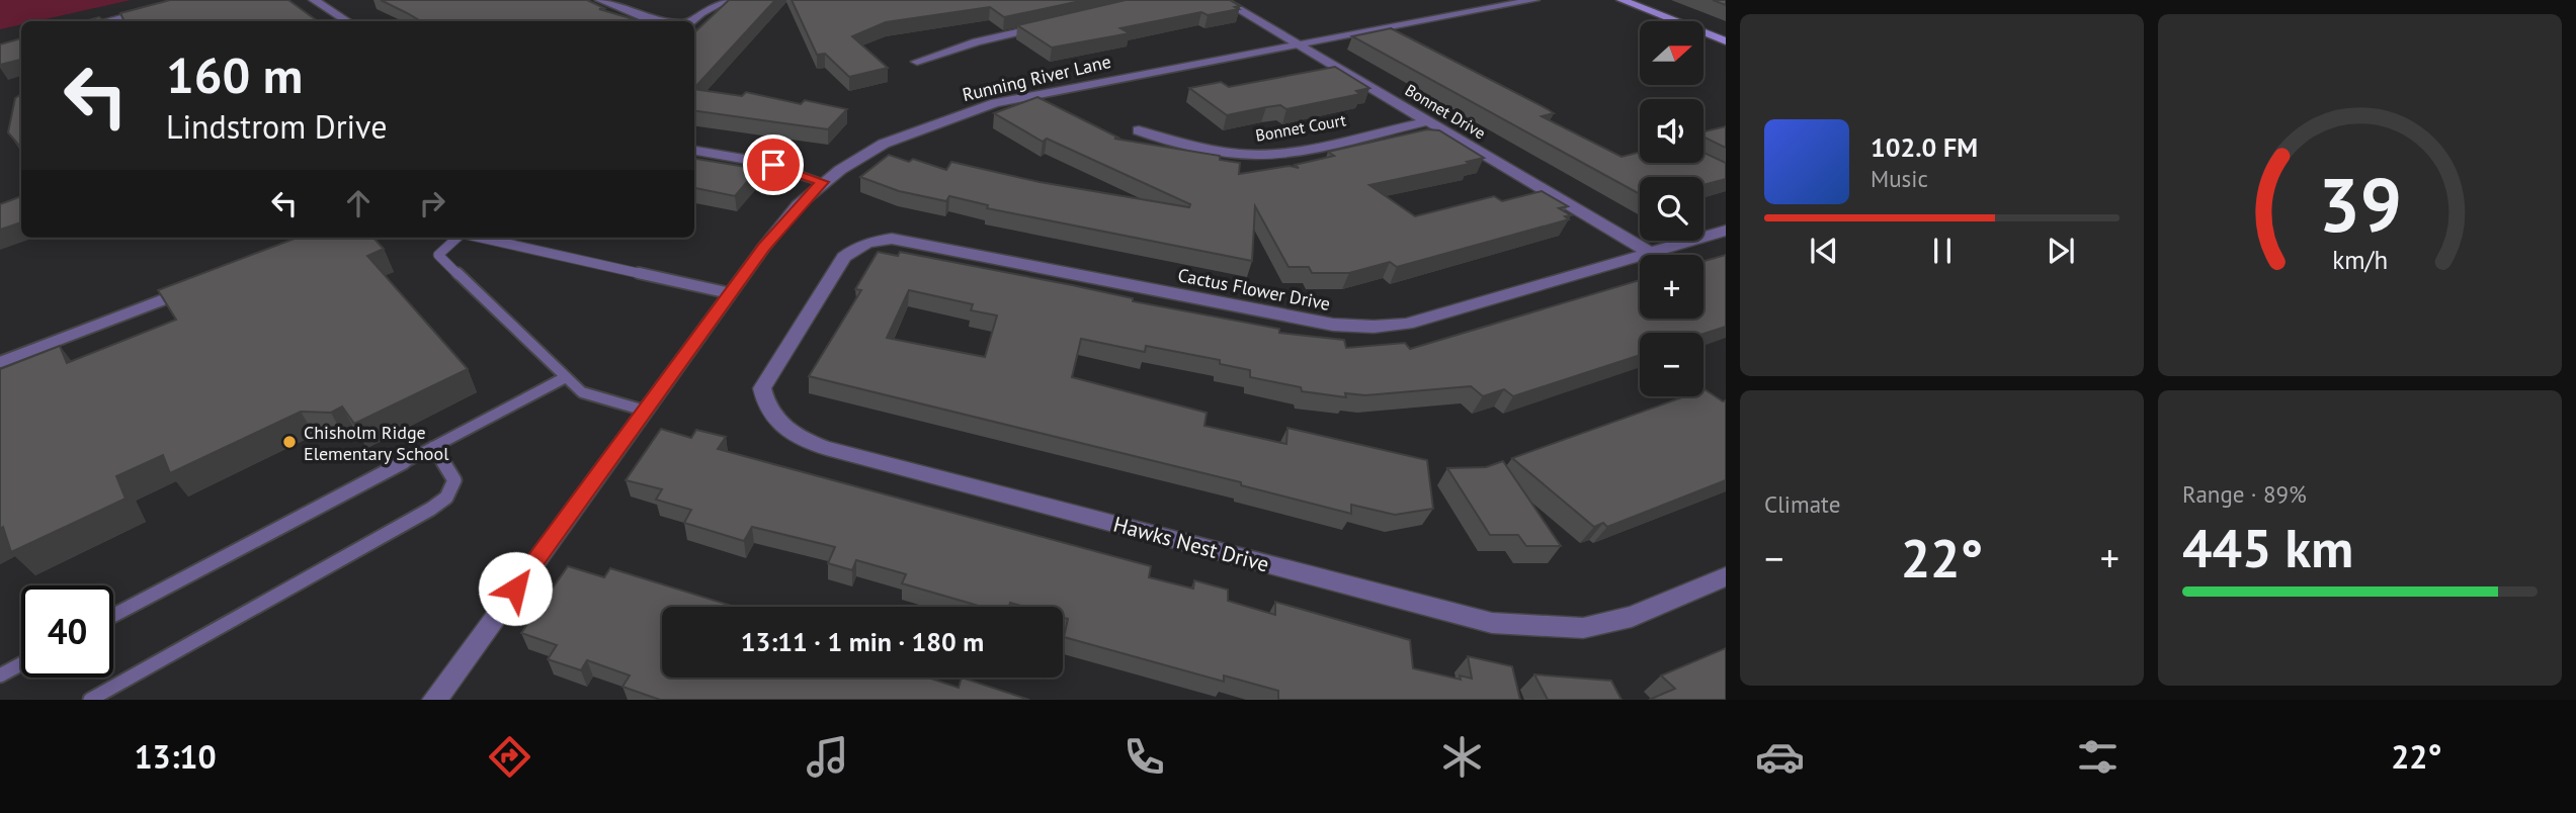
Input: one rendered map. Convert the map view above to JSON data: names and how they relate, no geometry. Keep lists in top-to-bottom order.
{
  "streets": {
    "street": [
      "Running River Lane",
      "Bonnet Drive",
      "Bonnet Court",
      "Cactus Flower Drive",
      "Hawks Nest Drive"
    ]
  },
  "crossings": [
    ["Running River Lane", "Bonnet Drive"],
    ["Bonnet Drive", "Bonnet Court"],
    ["Bonnet Drive", "Cactus Flower Drive"],
    ["Cactus Flower Drive", "Hawks Nest Drive"]
  ],
  "places": ["Chisholm Ridge Elementary School"],
  "north": "right",
  "page": {
    "map_buttons": ["+", "−"],
    "turn": ["160 m", "Lindstrom Drive"],
    "song": ["102.0 FM", "Music"],
    "tile": [
      "Climate",
      ["Range · 89%", "445 km"]
    ],
    "heat": ["−", "22°", "+"],
    "limit": "40",
    "trip": "13:11 · 1 min · 180 m",
    "tabs": ["13:10", "22°"],
    "gauge": ["39", "km/h"]
  }
}
